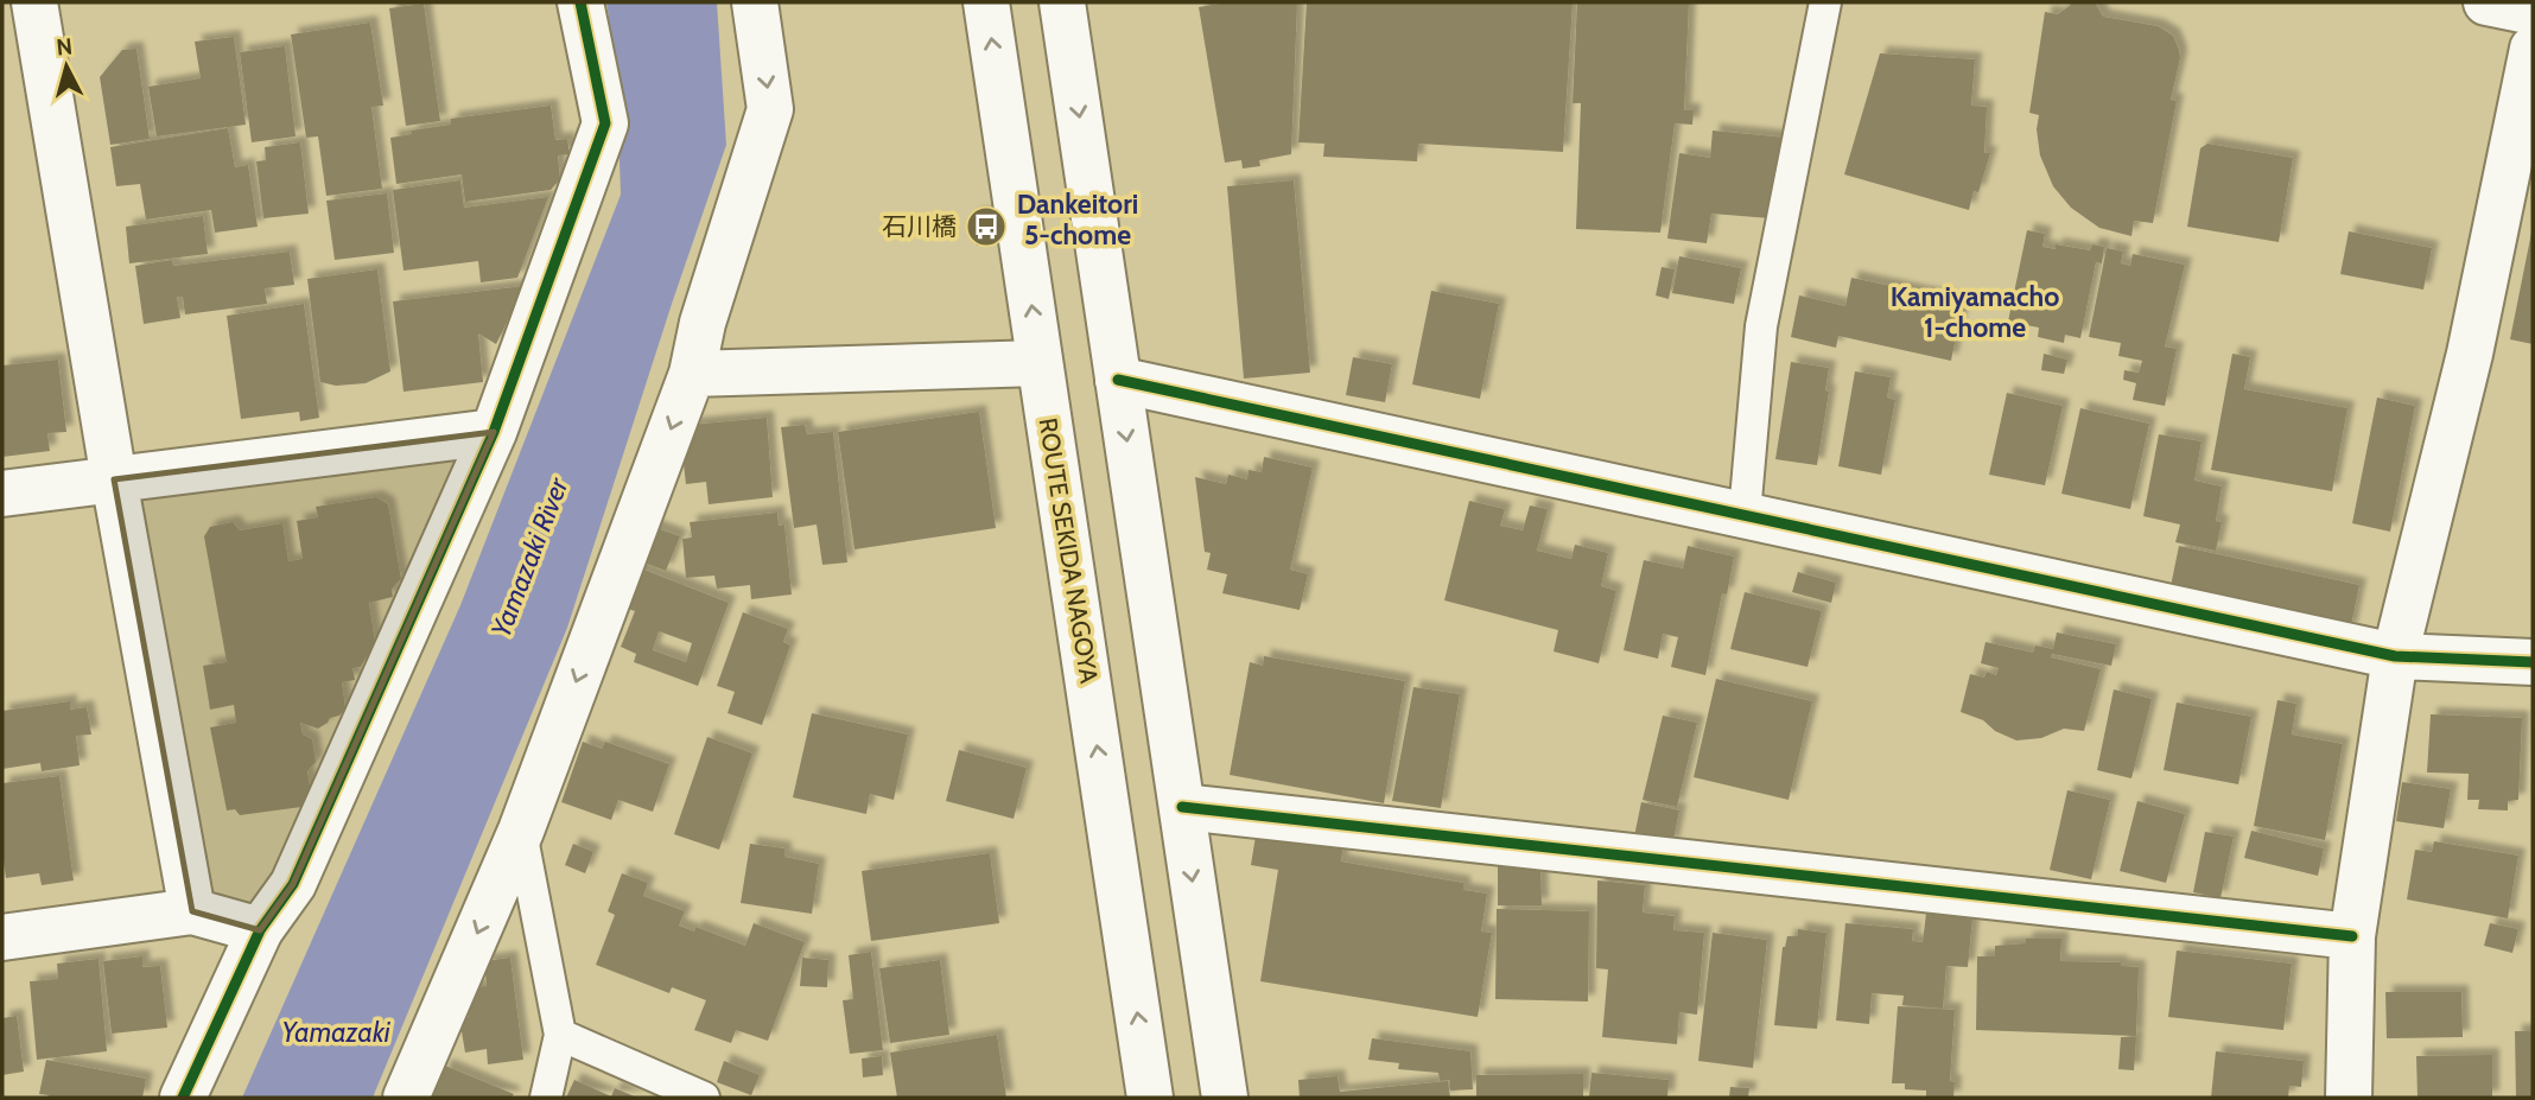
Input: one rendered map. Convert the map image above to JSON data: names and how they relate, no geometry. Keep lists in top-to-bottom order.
{
  "streets": {
    "street": ["ROUTE SEKIDA NAGOYA"]
  },
  "districts": ["Dankeitori 5-chome", "Kamiyamacho 1-chome"],
  "water": ["Yamazaki River", "Yamazaki"],
  "places": {
    "bus stop": ["石川橋"]
  },
  "north": "top"
}
